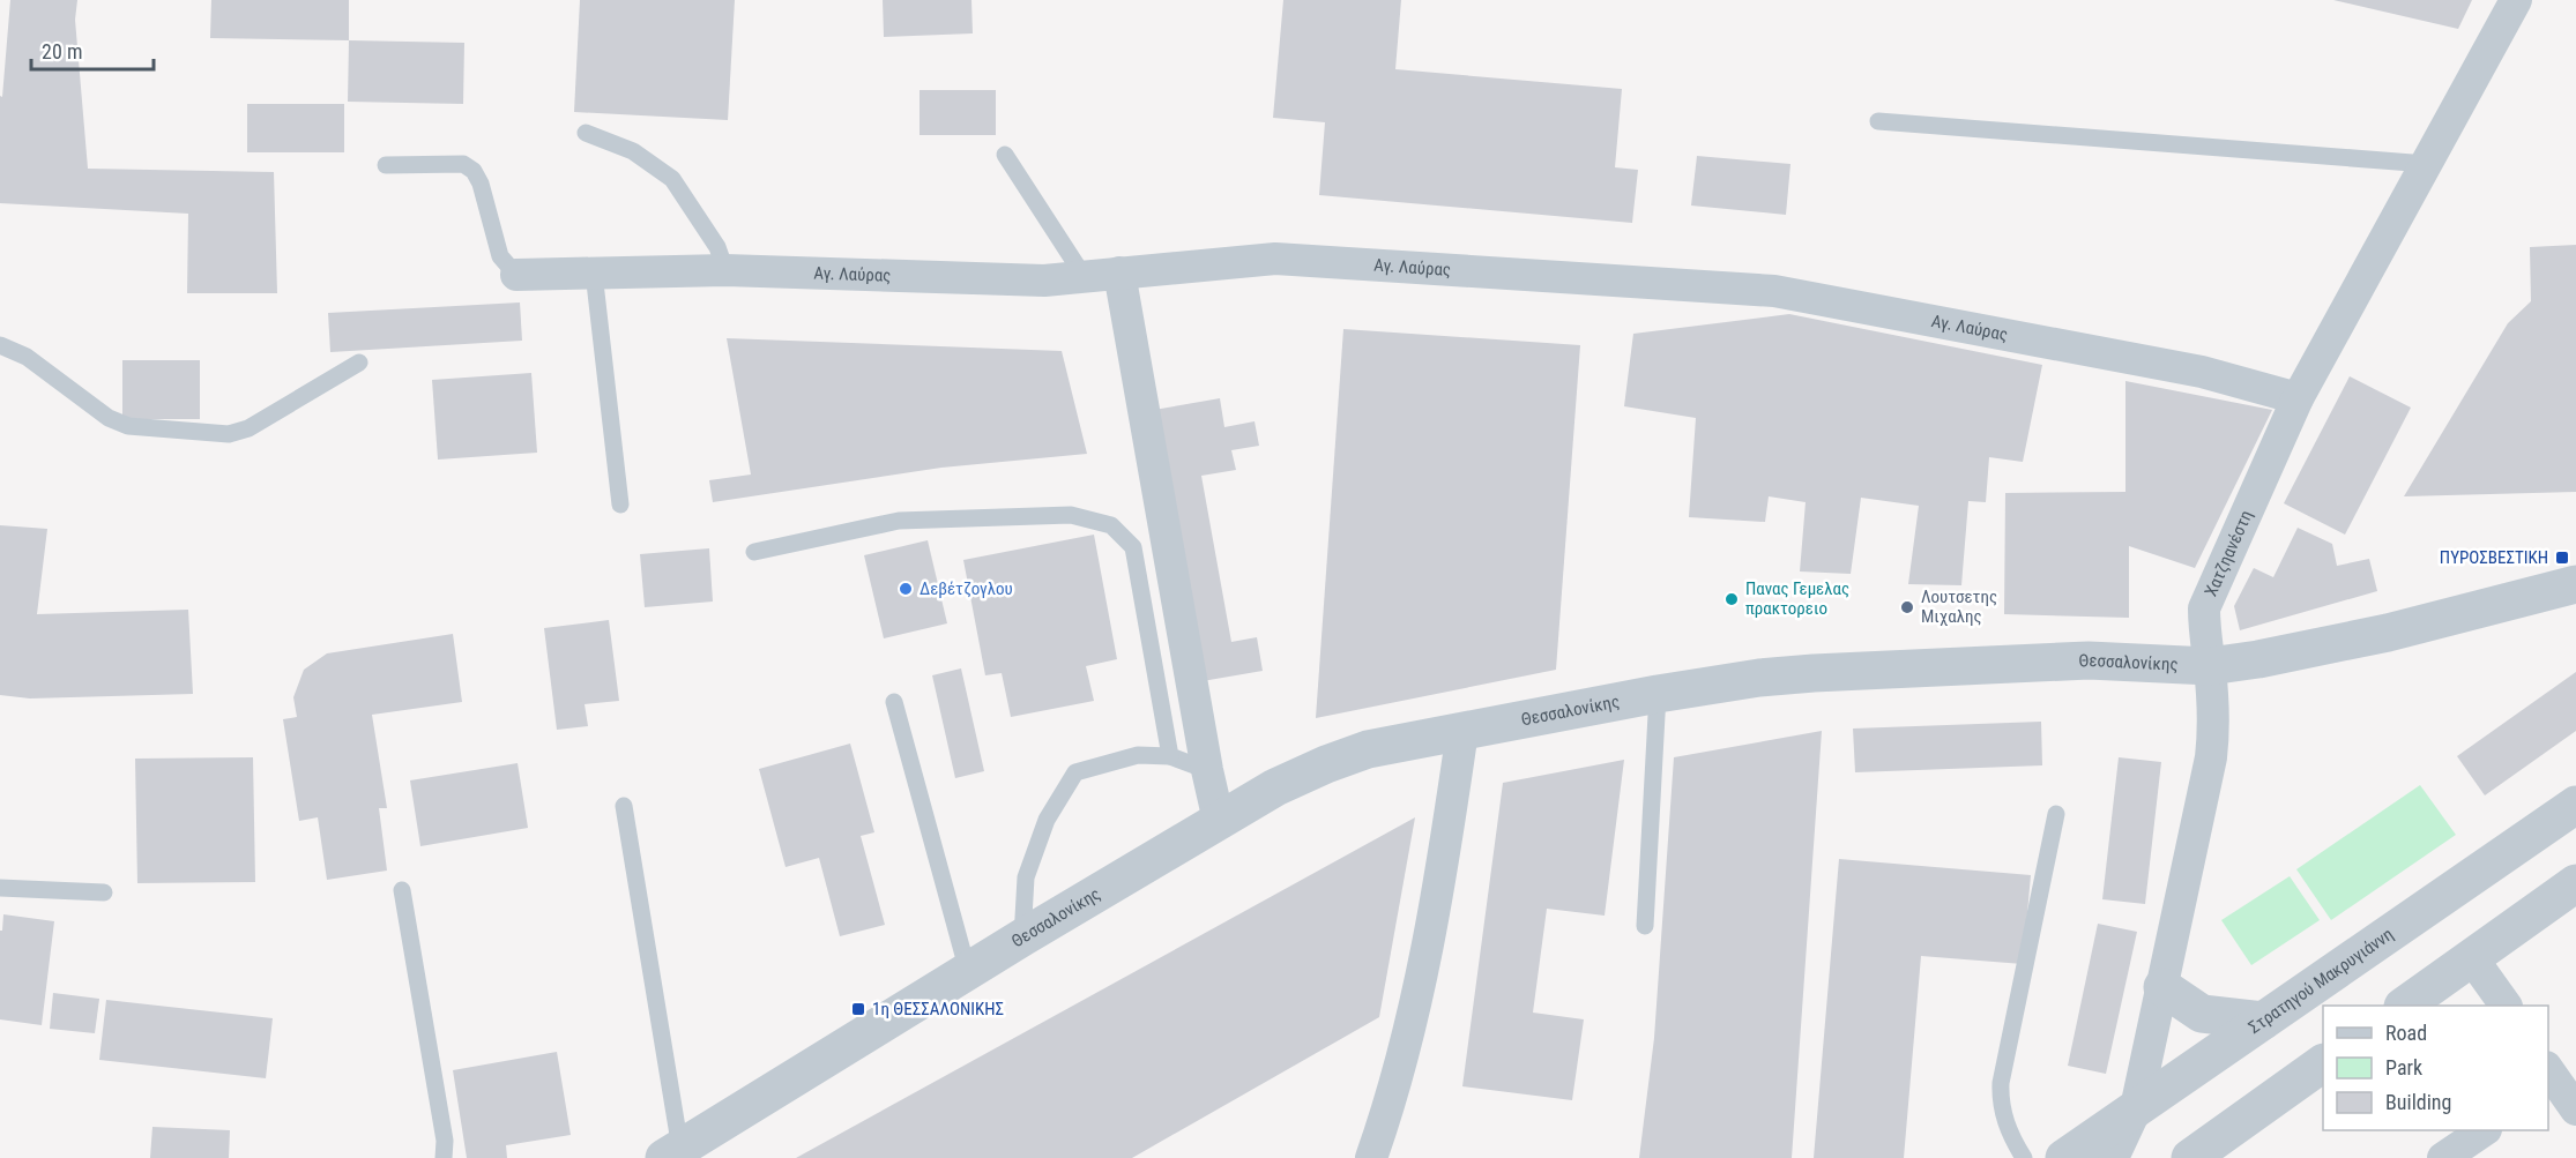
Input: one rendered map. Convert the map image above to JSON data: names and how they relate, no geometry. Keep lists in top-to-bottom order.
{
  "streets": {
    "street": [
      "Αγ. Λαύρας",
      "Χατζηανέστη",
      "Θεσσαλονίκης",
      "Στρατηγού Μακρυγιάννη"
    ]
  },
  "crossings": [
    ["Αγ. Λαύρας", "Χατζηανέστη"],
    ["Χατζηανέστη", "Θεσσαλονίκης"],
    ["Χατζηανέστη", "Στρατηγού Μακρυγιάννη"]
  ],
  "places": {
    "transit": ["ΠΥΡΟΣΒΕΣΤΙΚΗ", "1η ΘΕΣΣΑΛΟΝΙΚΗΣ"],
    "other": ["Δεβέτζογλου", "Πανας Γεμελας πρακτορειο", "Λουτσετης Μιχαλης"]
  },
  "legend": ["Road", "Park", "Building"],
  "scale_bar": "20 m"
}
